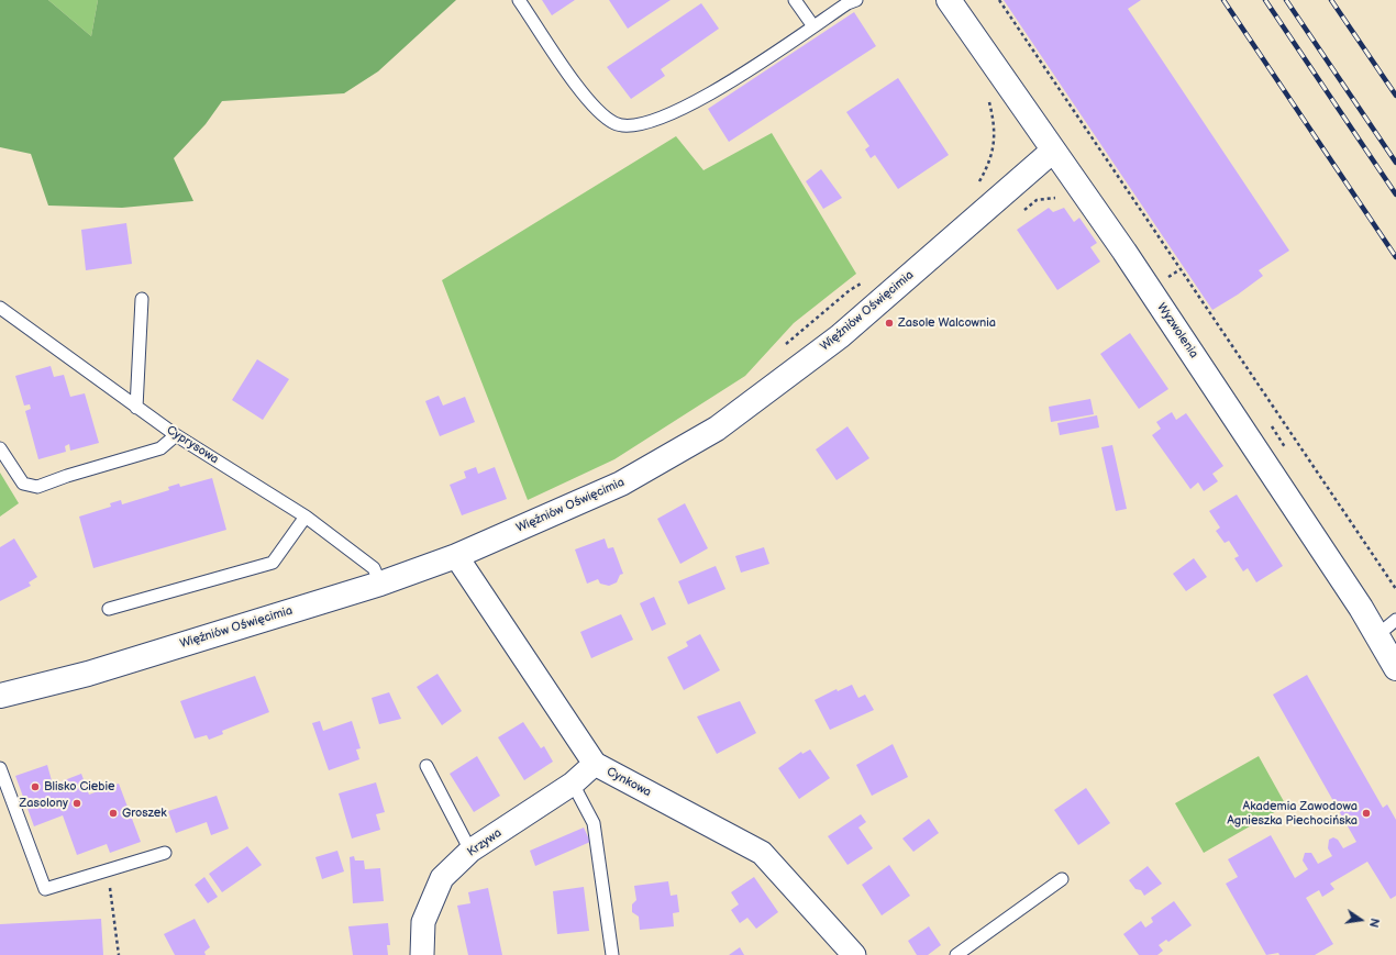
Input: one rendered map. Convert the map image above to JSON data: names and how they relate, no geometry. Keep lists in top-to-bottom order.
{
  "streets": {
    "street": [
      "Więźniów Oświęcimia",
      "Wyzwolenia",
      "Cynkowa",
      "Krzywa"
    ],
    "lane": ["Cyprysowa"]
  },
  "crossings": [
    ["Więźniów Oświęcimia", "Wyzwolenia"],
    ["Więźniów Oświęcimia", "Cyprysowa"],
    ["Więźniów Oświęcimia", "Cynkowa"],
    ["Cynkowa", "Krzywa"]
  ],
  "places": [
    "Zasole Walcownia",
    "Blisko Ciebie",
    "Zasolony",
    "Groszek",
    "Akademia Zawodowa Agnieszka Piechocińska"
  ],
  "north": "right"
}
